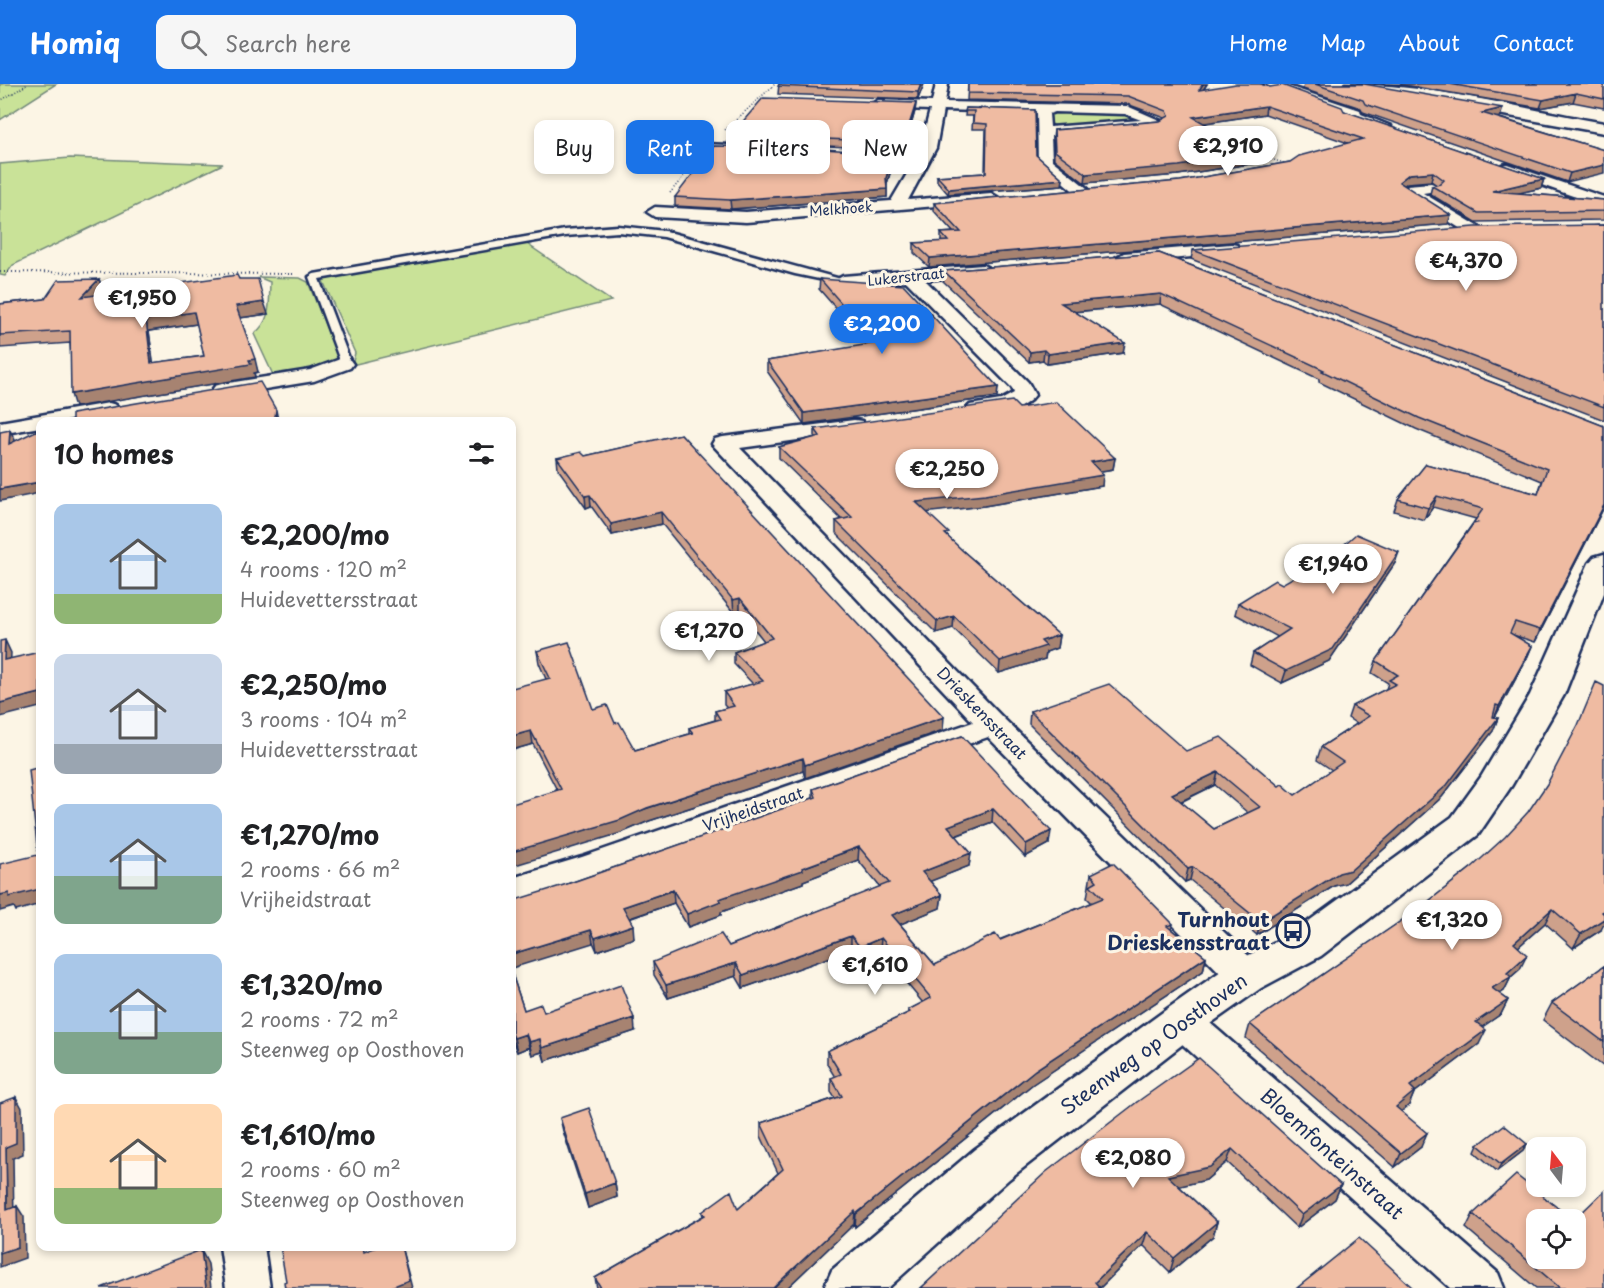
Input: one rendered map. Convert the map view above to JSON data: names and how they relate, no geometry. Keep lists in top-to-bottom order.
{
  "streets": {
    "street": [
      "Melkhoek",
      "Lukerstraat",
      "Drieskensstraat",
      "Vrijheidstraat",
      "Steenweg op Oosthoven",
      "Bloemfonteinstraat"
    ]
  },
  "crossings": [
    ["Drieskensstraat", "Vrijheidstraat"],
    ["Drieskensstraat", "Steenweg op Oosthoven"],
    ["Steenweg op Oosthoven", "Bloemfonteinstraat"]
  ],
  "places": {
    "bus stop": ["Turnhout Drieskensstraat"]
  },
  "north": "top",
  "page": {
    "header": "Homiq",
    "search": "Search here",
    "nav": [
      "Home",
      "Map",
      "About",
      "Contact"
    ],
    "chip": [
      "Buy",
      "Rent",
      "Filters",
      "New"
    ],
    "price": [
      "€2,910",
      "€4,370",
      "€1,950",
      "€2,200",
      "€2,250",
      "€1,940",
      "€1,270",
      "€1,320",
      "€1,610",
      "€2,080"
    ],
    "heading": "10 homes",
    "list": [
      {
        "name": "€2,200/mo",
        "note": "4 rooms · 120 m² · Huidevettersstraat"
      },
      {
        "name": "€2,250/mo",
        "note": "3 rooms · 104 m² · Huidevettersstraat"
      },
      {
        "name": "€1,270/mo",
        "note": "2 rooms · 66 m² · Vrijheidstraat"
      },
      {
        "name": "€1,320/mo",
        "note": "2 rooms · 72 m² · Steenweg op Oosthoven"
      },
      {
        "name": "€1,610/mo",
        "note": "2 rooms · 60 m² · Steenweg op Oosthoven"
      }
    ]
  }
}
